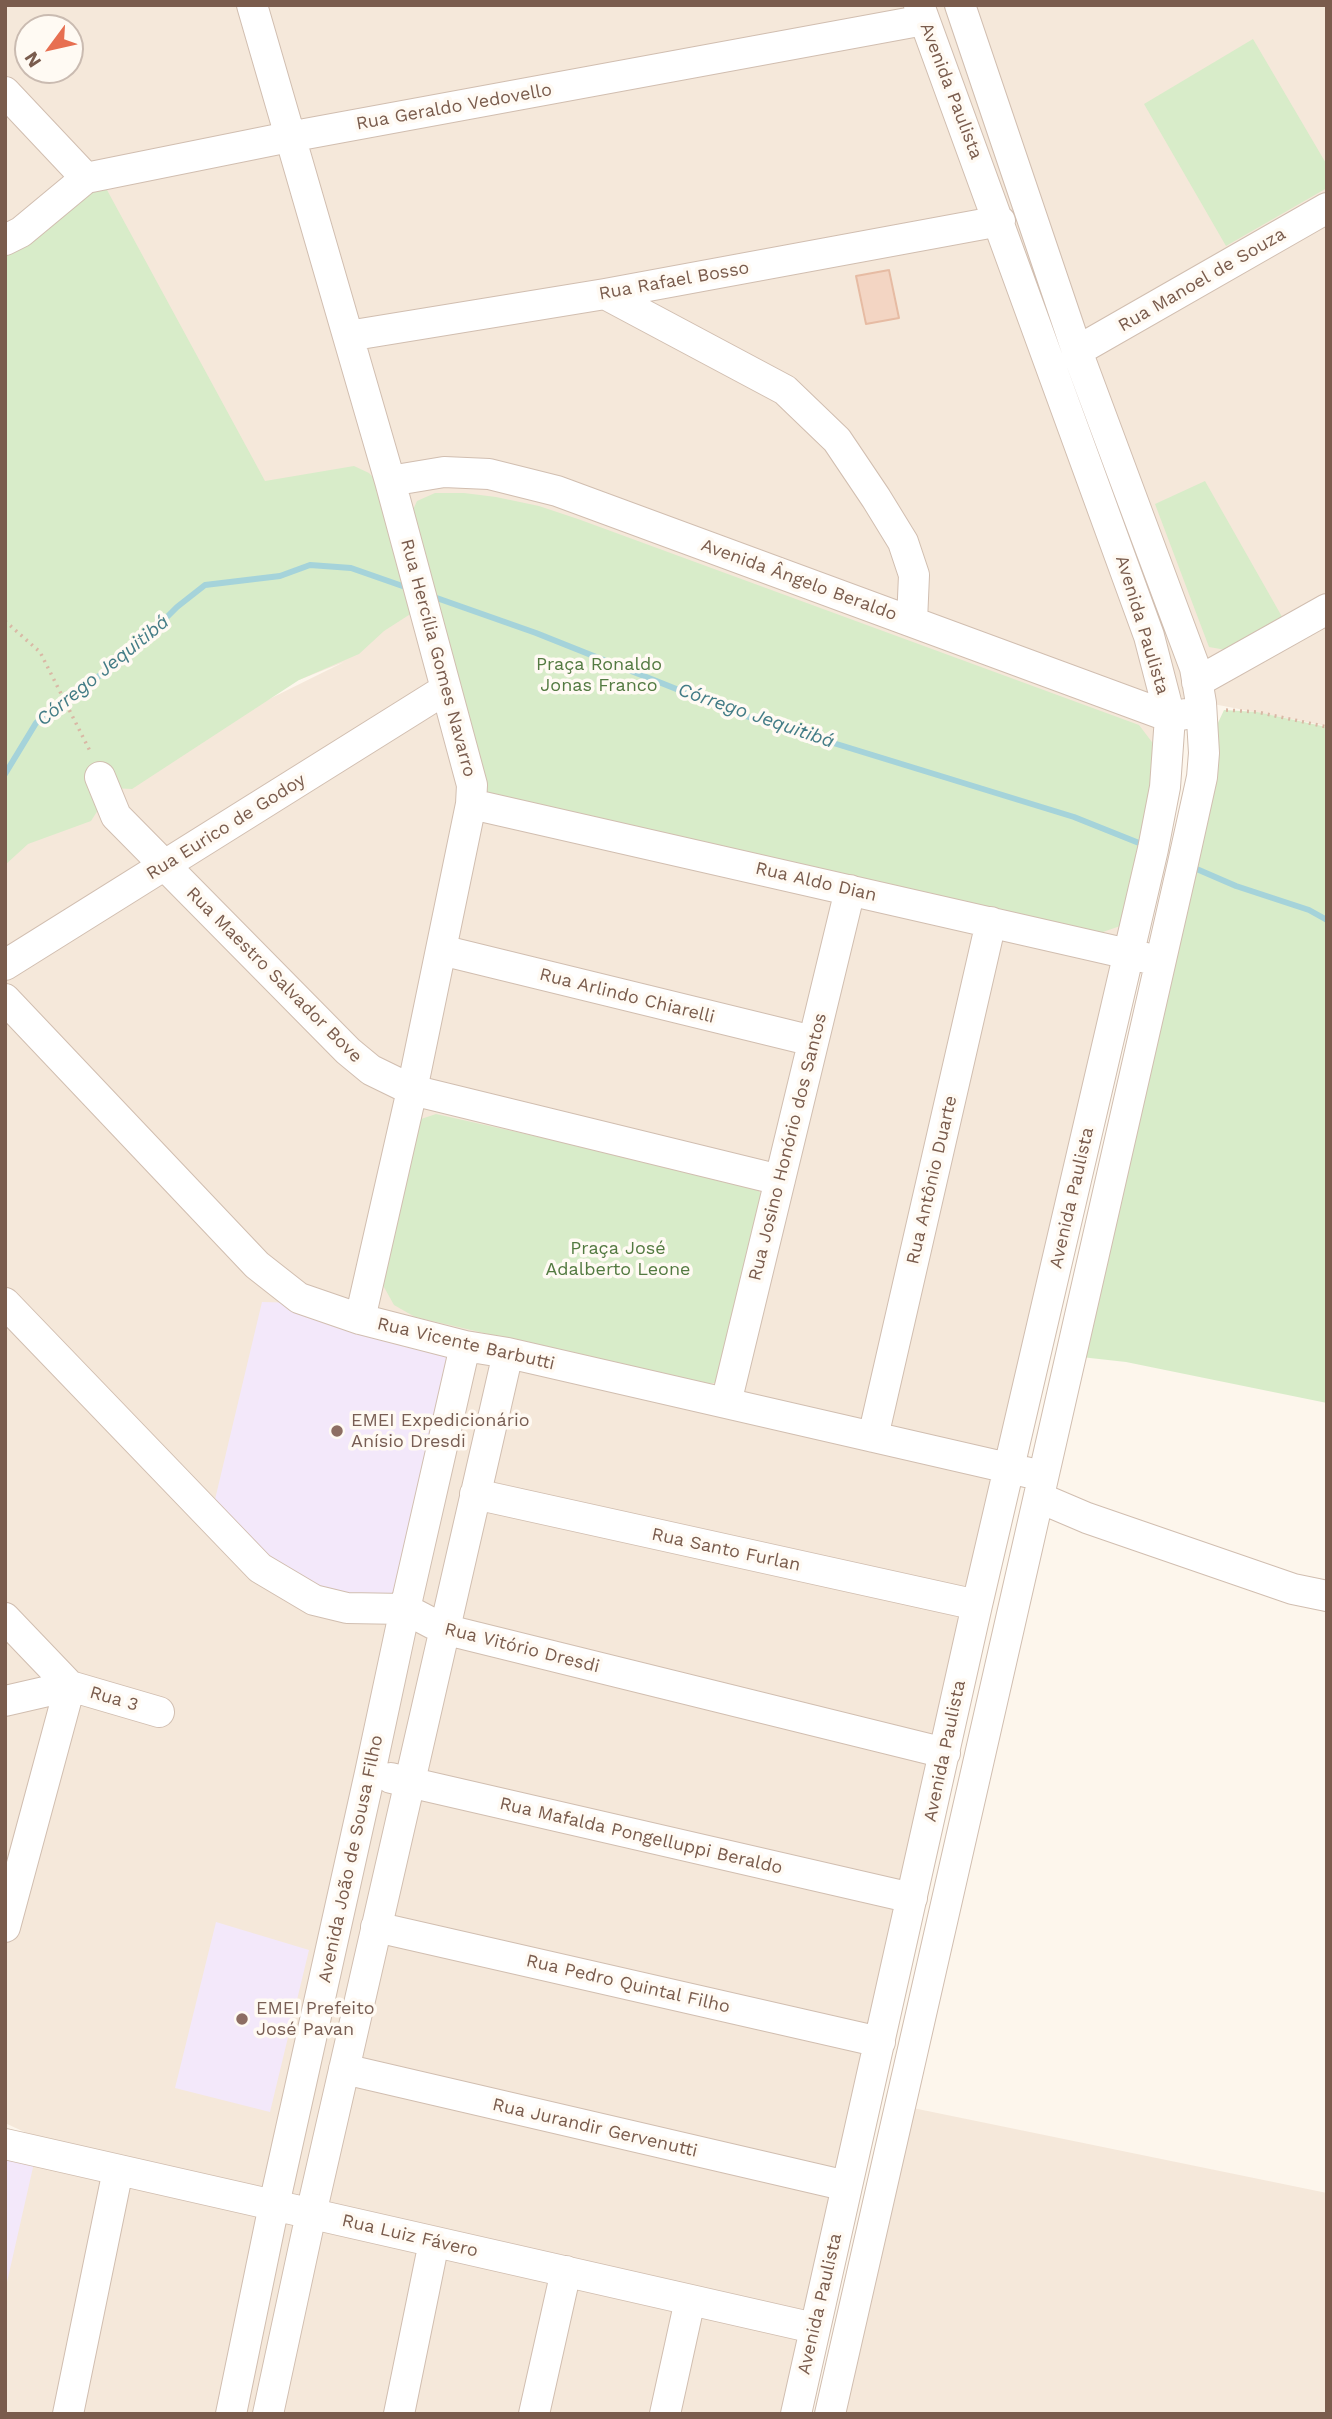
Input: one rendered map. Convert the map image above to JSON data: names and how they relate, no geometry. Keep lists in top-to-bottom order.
{
  "streets": {
    "street": [
      "Avenida Paulista",
      "Rua Geraldo Vedovello",
      "Rua Manoel de Souza",
      "Rua Rafael Bosso",
      "Avenida Ângelo Beraldo",
      "Rua Hercília Gomes Navarro",
      "Rua Eurico de Godoy",
      "Rua Aldo Dian",
      "Rua Maestro Salvador Bove",
      "Rua Arlindo Chiarelli",
      "Rua Josino Honório dos Santos",
      "Rua Antônio Duarte",
      "Rua Vicente Barbutti",
      "Rua Santo Furlan",
      "Rua Vitório Dresdi",
      "Rua 3",
      "Rua Mafalda Pongelluppi Beraldo",
      "Avenida João de Sousa Filho",
      "Rua Pedro Quintal Filho",
      "Rua Jurandir Gervenutti",
      "Rua Luiz Fávero"
    ]
  },
  "crossings": [
    ["Avenida Paulista", "Rua Geraldo Vedovello"],
    ["Avenida Paulista", "Rua Manoel de Souza"],
    ["Avenida Paulista", "Rua Rafael Bosso"],
    ["Avenida Paulista", "Avenida Ângelo Beraldo"],
    ["Avenida Paulista", "Rua Aldo Dian"],
    ["Avenida Paulista", "Rua Vicente Barbutti"],
    ["Avenida Paulista", "Rua Santo Furlan"],
    ["Avenida Paulista", "Rua Vitório Dresdi"],
    ["Avenida Paulista", "Rua Mafalda Pongelluppi Beraldo"],
    ["Avenida Paulista", "Rua Pedro Quintal Filho"],
    ["Avenida Paulista", "Rua Jurandir Gervenutti"],
    ["Avenida Paulista", "Rua Luiz Fávero"],
    ["Rua Geraldo Vedovello", "Rua Hercília Gomes Navarro"],
    ["Rua Rafael Bosso", "Rua Hercília Gomes Navarro"],
    ["Avenida Ângelo Beraldo", "Rua Hercília Gomes Navarro"],
    ["Rua Hercília Gomes Navarro", "Rua Eurico de Godoy"],
    ["Rua Hercília Gomes Navarro", "Rua Aldo Dian"],
    ["Rua Hercília Gomes Navarro", "Rua Maestro Salvador Bove"],
    ["Rua Hercília Gomes Navarro", "Rua Arlindo Chiarelli"],
    ["Rua Hercília Gomes Navarro", "Rua Vicente Barbutti"],
    ["Rua Eurico de Godoy", "Rua Maestro Salvador Bove"],
    ["Rua Aldo Dian", "Rua Josino Honório dos Santos"],
    ["Rua Aldo Dian", "Rua Antônio Duarte"],
    ["Rua Maestro Salvador Bove", "Rua Josino Honório dos Santos"],
    ["Rua Arlindo Chiarelli", "Rua Josino Honório dos Santos"],
    ["Rua Josino Honório dos Santos", "Rua Vicente Barbutti"],
    ["Rua Antônio Duarte", "Rua Vicente Barbutti"],
    ["Rua Vicente Barbutti", "Avenida João de Sousa Filho"],
    ["Rua Vitório Dresdi", "Avenida João de Sousa Filho"],
    ["Rua Mafalda Pongelluppi Beraldo", "Avenida João de Sousa Filho"],
    ["Avenida João de Sousa Filho", "Rua Luiz Fávero"]
  ],
  "water": ["Córrego Jequitibá"],
  "parks": ["Praça Ronaldo Jonas Franco", "Praça José Adalberto Leone"],
  "places": ["EMEI Expedicionário Anísio Dresdi", "EMEI Prefeito José Pavan"],
  "north": "bottom left"
}
